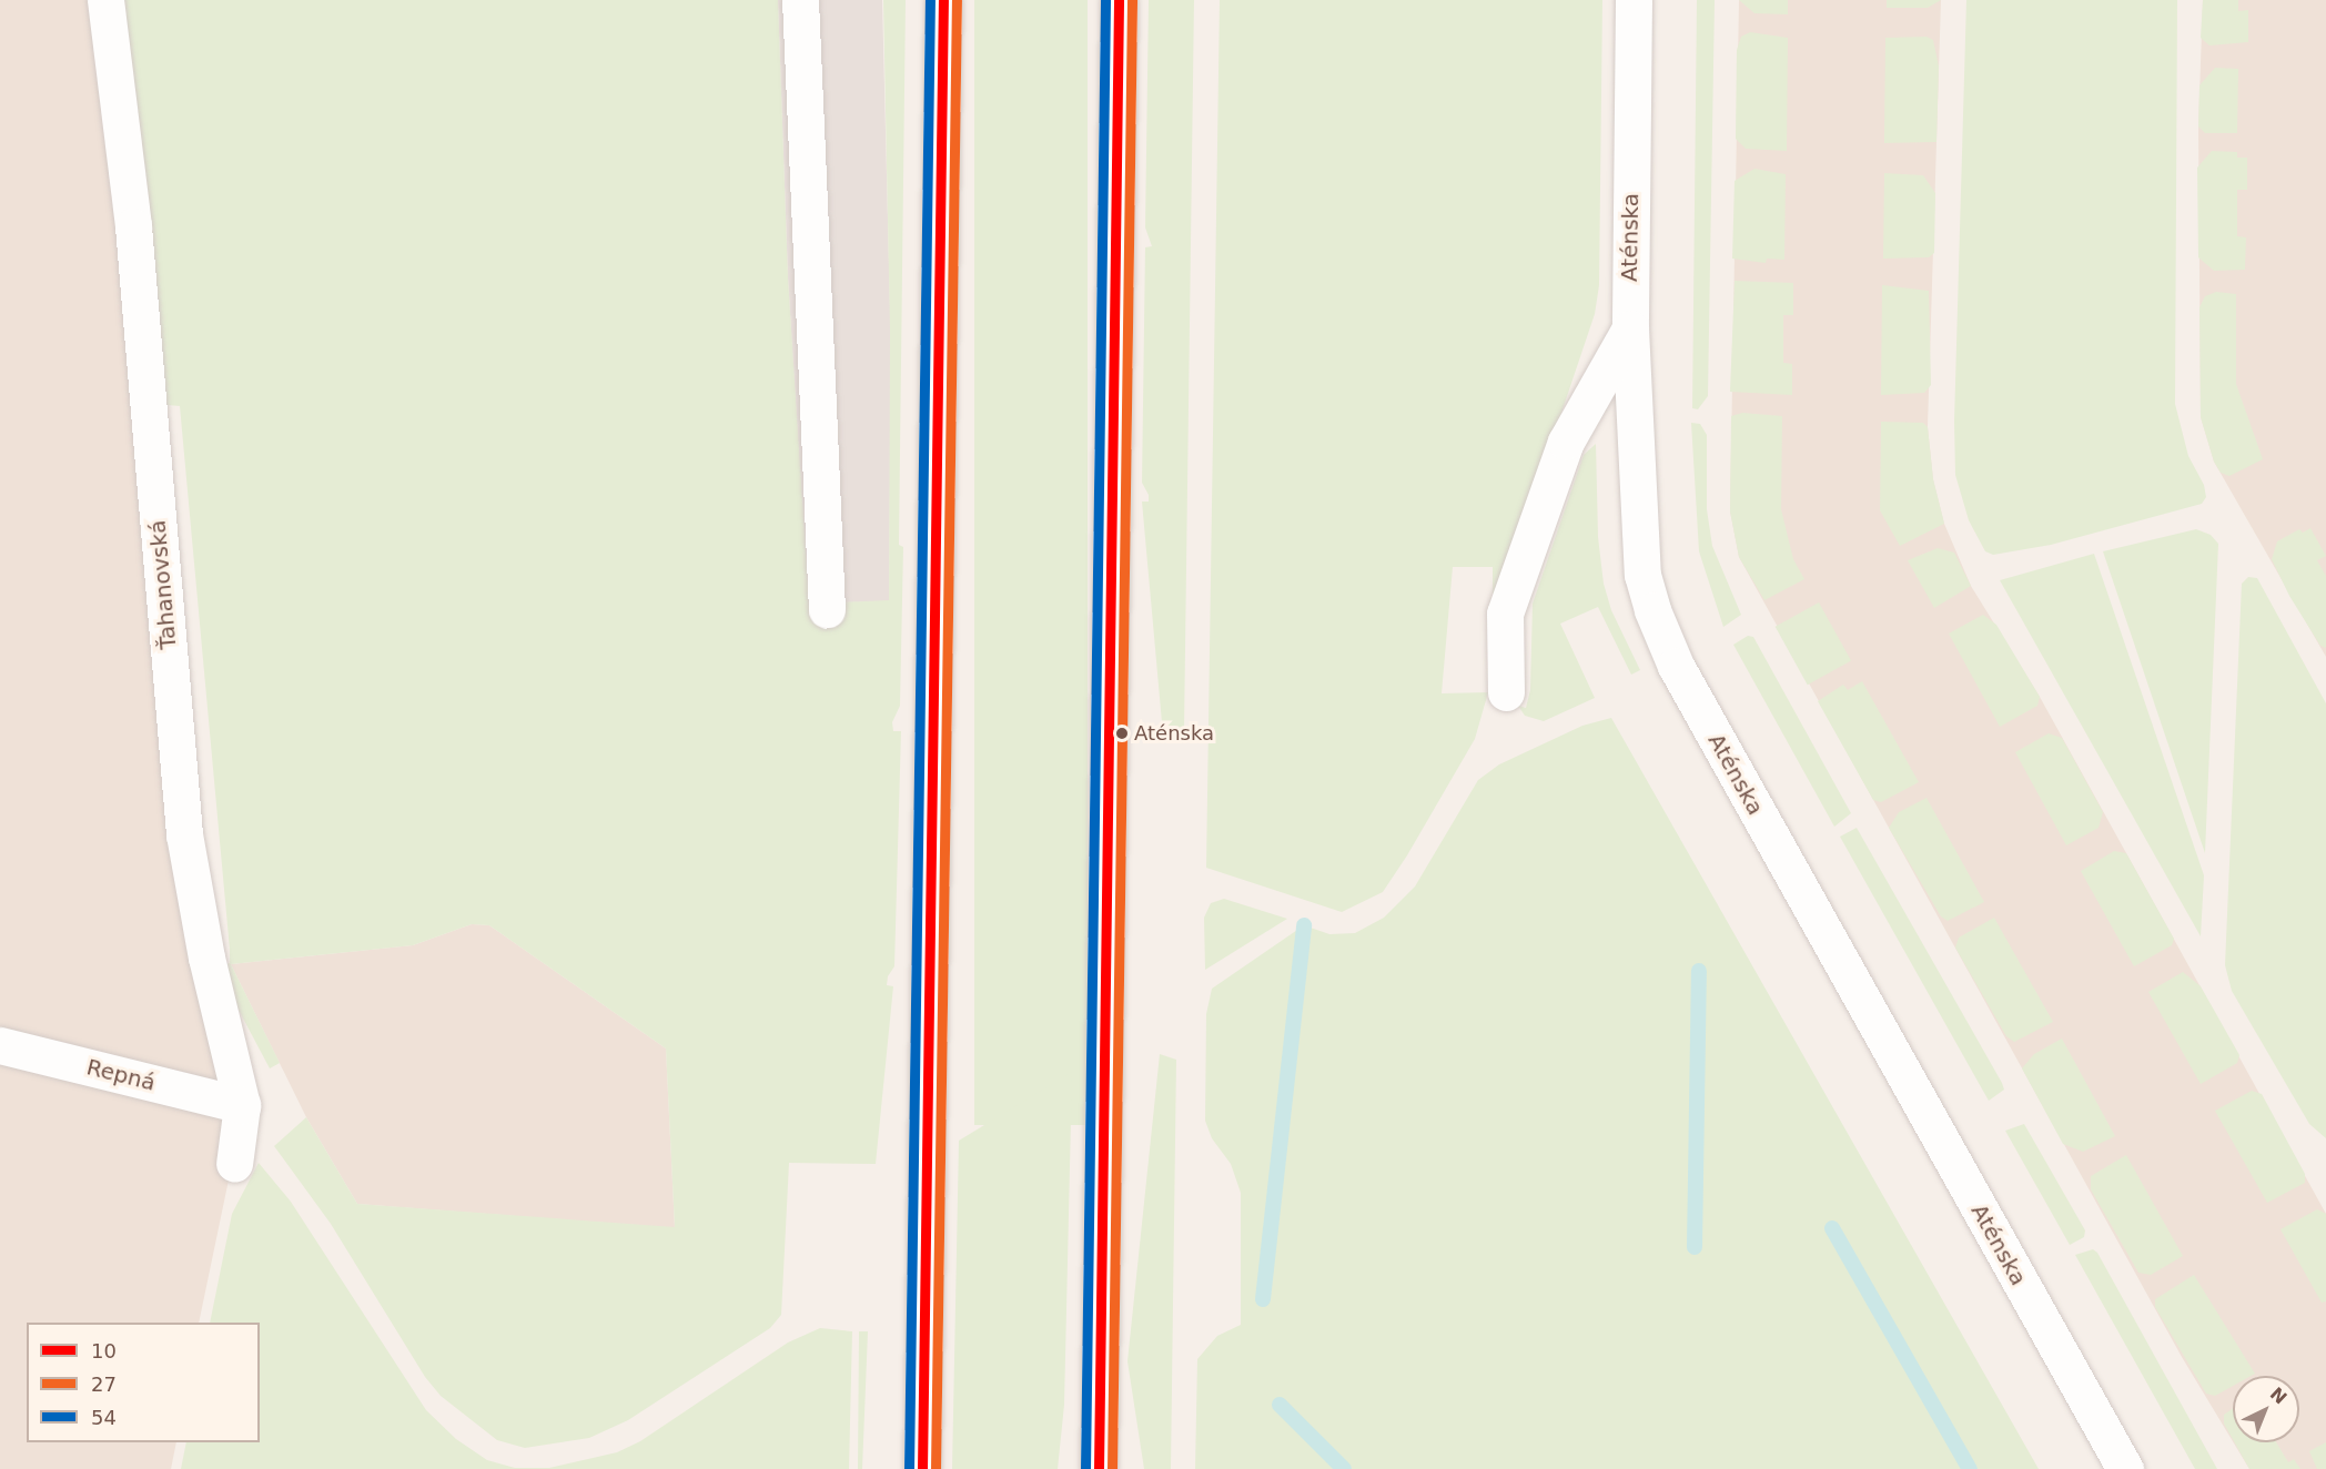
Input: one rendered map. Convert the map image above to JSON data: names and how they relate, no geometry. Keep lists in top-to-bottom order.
{
  "streets": {
    "street": ["Aténska", "Ťahanovská", "Repná"]
  },
  "crossings": [
    ["Ťahanovská", "Repná"]
  ],
  "places": ["Aténska"],
  "lines": ["transit line 10", "transit line 27", "transit line 54"],
  "legend": ["10", "27", "54"],
  "north": "top right"
}
